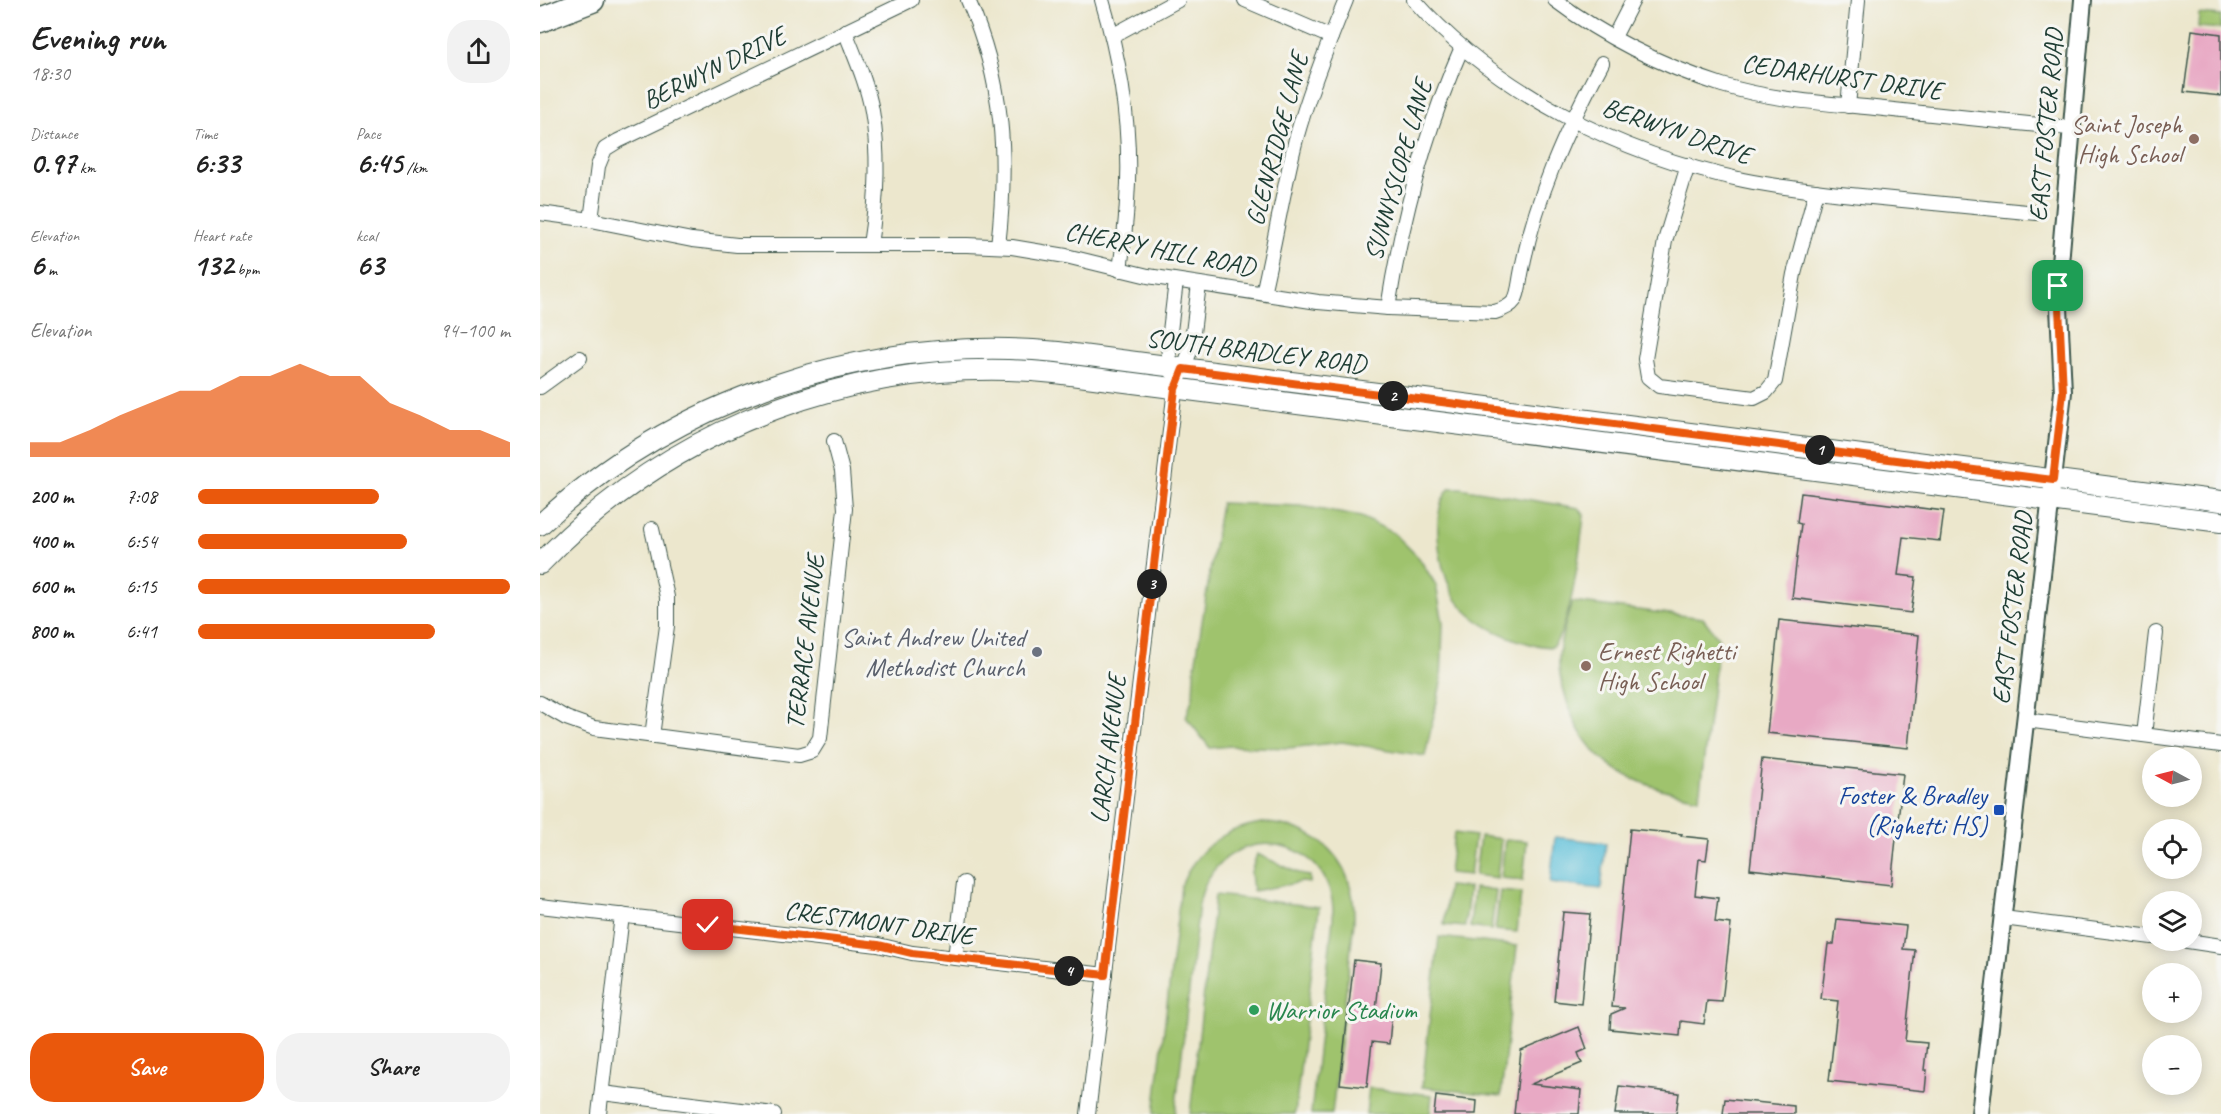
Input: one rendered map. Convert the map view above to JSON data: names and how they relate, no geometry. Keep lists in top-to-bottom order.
{
  "streets": {
    "main road": ["SOUTH BRADLEY ROAD"],
    "street": [
      "BERWYN DRIVE",
      "CEDARHURST DRIVE",
      "EAST FOSTER ROAD",
      "GLENRIDGE LANE",
      "SUNNYSLOPE LANE",
      "CHERRY HILL ROAD",
      "TERRACE AVENUE",
      "LARCH AVENUE",
      "CRESTMONT DRIVE"
    ]
  },
  "crossings": [
    ["BERWYN DRIVE", "SUNNYSLOPE LANE"],
    ["BERWYN DRIVE", "CHERRY HILL ROAD"],
    ["CEDARHURST DRIVE", "EAST FOSTER ROAD"],
    ["EAST FOSTER ROAD", "SOUTH BRADLEY ROAD"],
    ["GLENRIDGE LANE", "CHERRY HILL ROAD"],
    ["SUNNYSLOPE LANE", "CHERRY HILL ROAD"],
    ["CHERRY HILL ROAD", "LARCH AVENUE"],
    ["SOUTH BRADLEY ROAD", "LARCH AVENUE"],
    ["LARCH AVENUE", "CRESTMONT DRIVE"]
  ],
  "places": {
    "other": [
      "Saint Joseph High School",
      "Saint Andrew United Methodist Church",
      "Ernest Righetti High School",
      "Warrior Stadium"
    ],
    "transit": ["Foster & Bradley (Righetti HS)"]
  },
  "north": "left",
  "page": {
    "heading": ["Evening run", "18:30"],
    "stats": [
      ["Distance", "0.97 km"],
      ["Time", "6:33"],
      ["Pace", "6:45 /km"],
      ["Elevation", "6 m"],
      ["Heart rate", "132 bpm"],
      ["kcal", "63"]
    ],
    "chart": ["Elevation", "94–100 m"],
    "pins": [
      "2",
      "1",
      "3",
      "4"
    ],
    "list": [
      {
        "name": "200 m",
        "note": "7:08"
      },
      {
        "name": "400 m",
        "note": "6:54"
      },
      {
        "name": "600 m",
        "note": "6:15"
      },
      {
        "name": "800 m",
        "note": "6:41"
      }
    ],
    "map_buttons": ["+", "−"],
    "buttons": ["Save", "Share"]
  }
}
